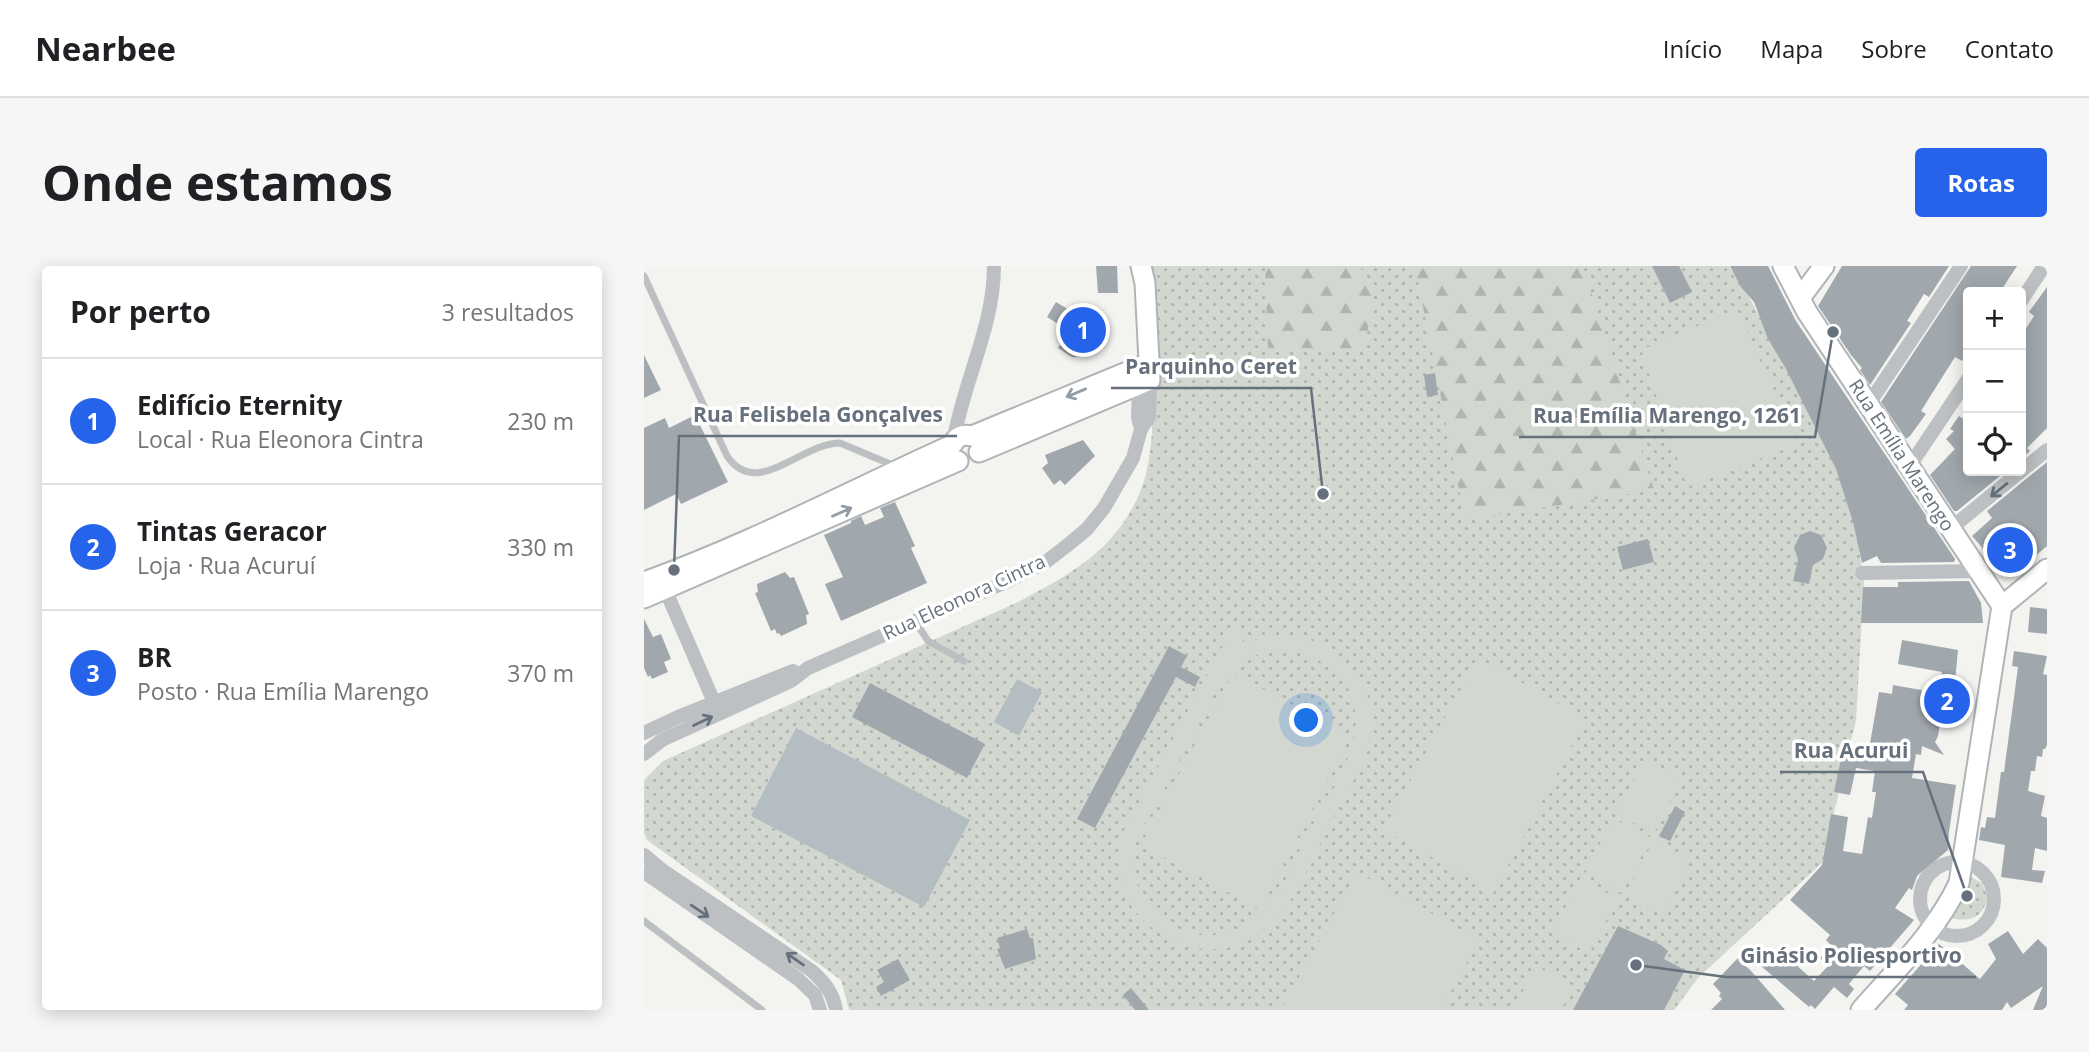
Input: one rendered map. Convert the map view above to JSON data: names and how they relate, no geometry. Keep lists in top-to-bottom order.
{
  "streets": {
    "street": ["Rua Emília Marengo", "Rua Eleonora Cintra"]
  },
  "places": [
    "Rua Emília Marengo, 1261",
    "Parquinho Ceret",
    "Rua Felisbela Gonçalves",
    "Rua Acurui",
    "Ginásio Poliesportivo"
  ],
  "page": {
    "header": "Nearbee",
    "nav": [
      "Início",
      "Mapa",
      "Sobre",
      "Contato"
    ],
    "buttons": "Rotas",
    "title": "Onde estamos",
    "heading": ["Por perto", "3 resultados"],
    "map_buttons": ["+", "−"],
    "pins": ["1", "3", "2"],
    "list": [
      {
        "mark": "1",
        "name": "Edifício Eternity",
        "note": "Local · Rua Eleonora Cintra",
        "value": "230 m"
      },
      {
        "mark": "2",
        "name": "Tintas Geracor",
        "note": "Loja · Rua Acuruí",
        "value": "330 m"
      },
      {
        "mark": "3",
        "name": "BR",
        "note": "Posto · Rua Emília Marengo",
        "value": "370 m"
      }
    ]
  }
}
